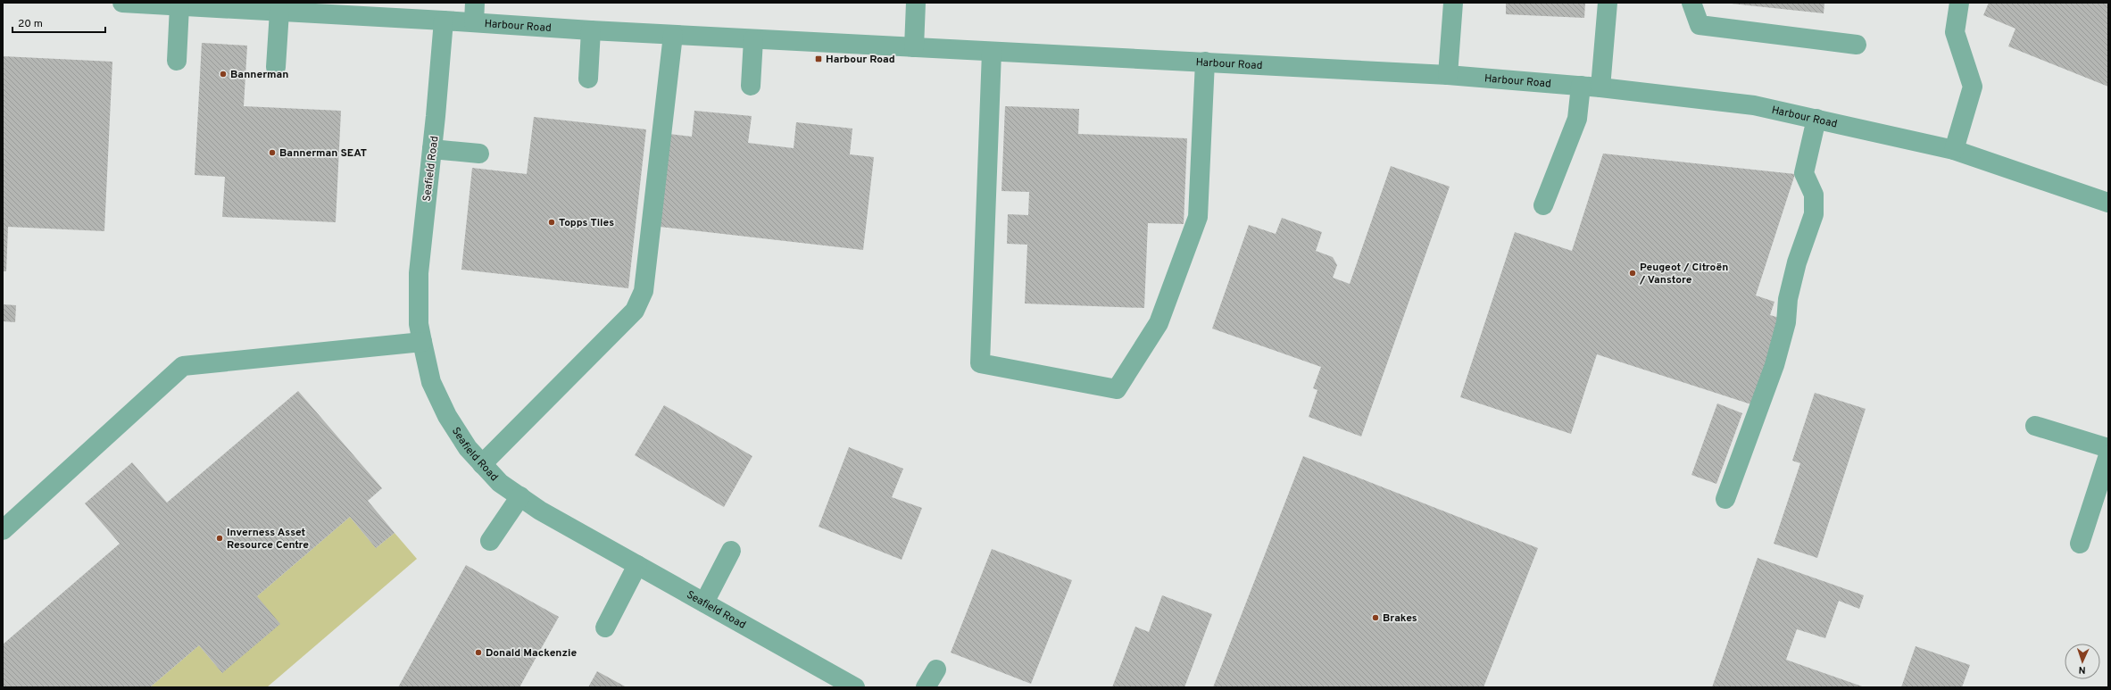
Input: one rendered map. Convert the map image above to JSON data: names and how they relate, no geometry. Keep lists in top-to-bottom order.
{
  "streets": {
    "street": ["Harbour Road", "Seafield Road"]
  },
  "crossings": [
    ["Harbour Road", "Seafield Road"]
  ],
  "places": {
    "transit": ["Harbour Road"],
    "other": [
      "Bannerman",
      "Bannerman SEAT",
      "Topps Tiles",
      "Peugeot / Citroën / Vanstore",
      "Inverness Asset Resource Centre",
      "Brakes",
      "Donald Mackenzie"
    ]
  },
  "scale_bar": "20 m",
  "north": "bottom"
}
